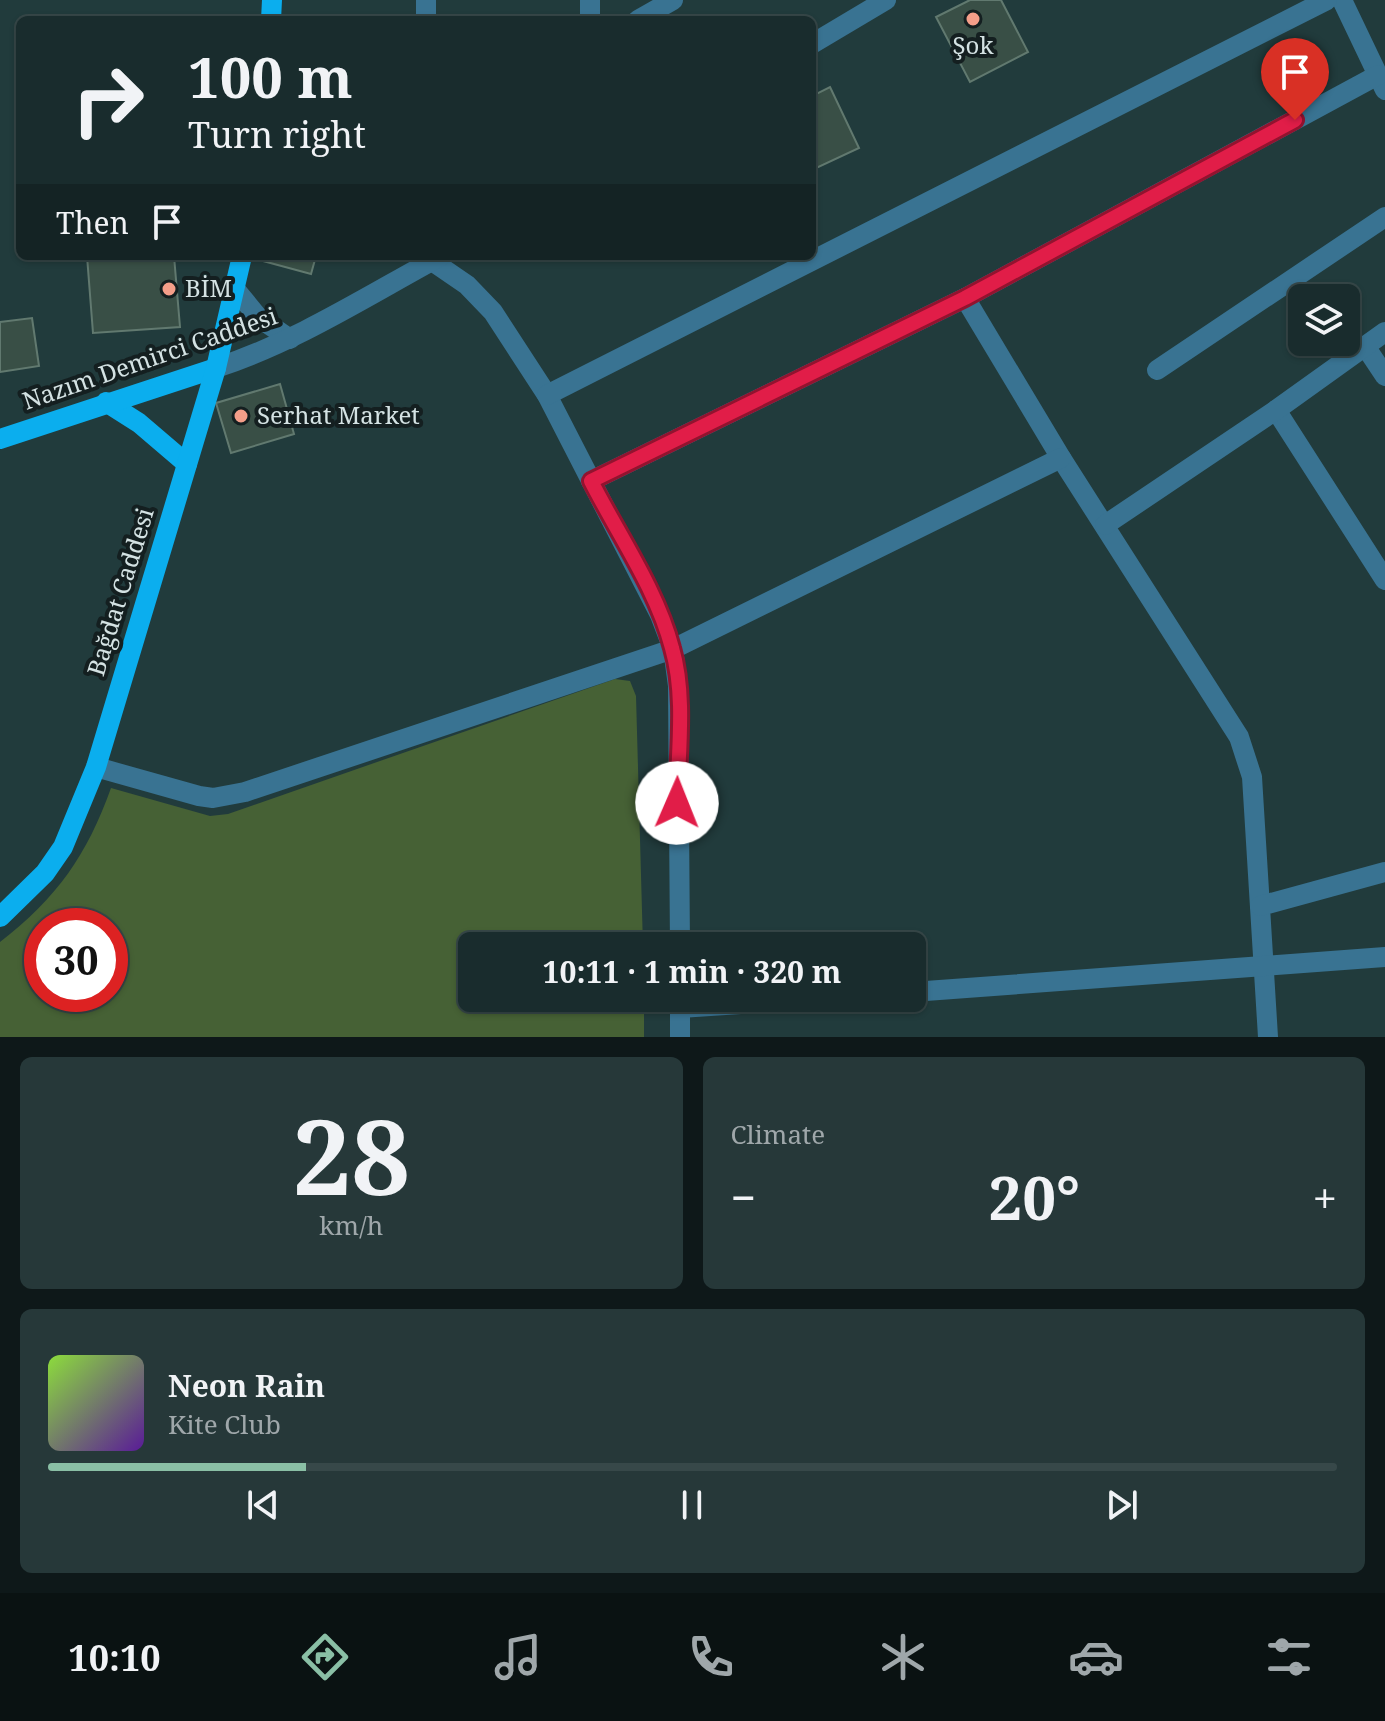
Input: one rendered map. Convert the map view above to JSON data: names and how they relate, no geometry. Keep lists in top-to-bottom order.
{
  "streets": {
    "main road": ["Nazım Demirci Caddesi", "Bağdat Caddesi"]
  },
  "crossings": [
    ["Nazım Demirci Caddesi", "Bağdat Caddesi"]
  ],
  "places": ["Şok", "BİM", "Serhat Market"],
  "page": {
    "turn": ["100 m", "Turn right"],
    "then": "Then",
    "limit": "30",
    "trip": "10:11 · 1 min · 320 m",
    "tile": [
      ["28", "km/h"],
      "Climate"
    ],
    "heat": ["−", "20°", "+"],
    "song": ["Neon Rain", "Kite Club"],
    "tabs": "10:10"
  }
}
